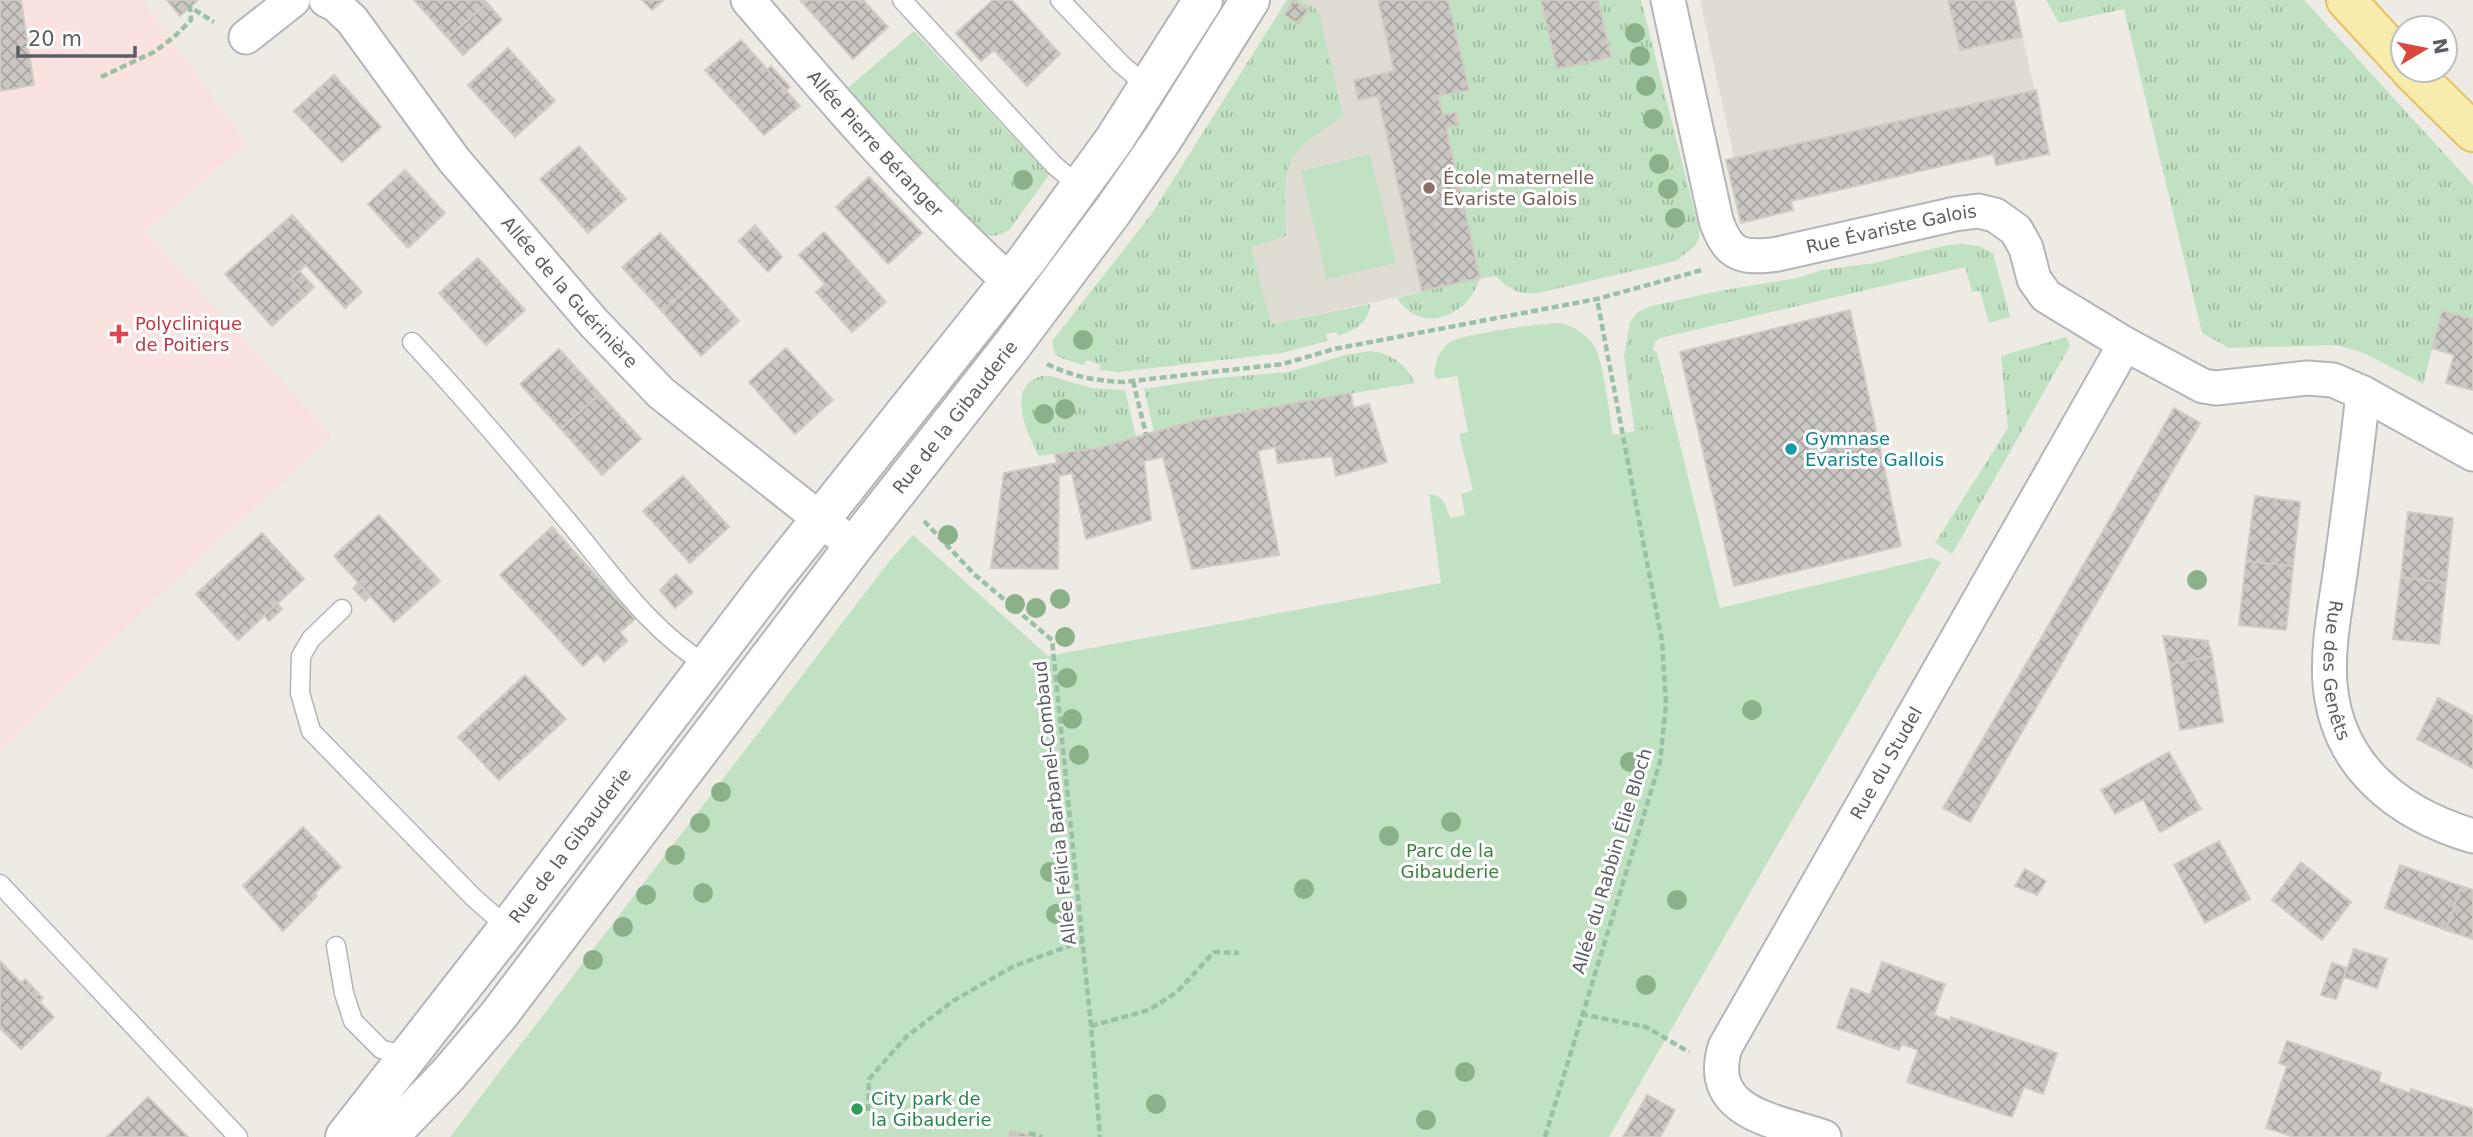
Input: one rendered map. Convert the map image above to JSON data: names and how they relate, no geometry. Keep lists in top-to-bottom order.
{
  "streets": {
    "street": [
      "Allée Pierre Béranger",
      "Rue Évariste Galois",
      "Allée de la Guérinière",
      "Rue de la Gibauderie",
      "Rue des Genêts",
      "Rue du Studel"
    ],
    "path": ["Allée Félicia Barbanel-Combaud", "Allée du Rabbin Élie Bloch"]
  },
  "crossings": [
    ["Allée Pierre Béranger", "Rue de la Gibauderie"],
    ["Rue Évariste Galois", "Rue des Genêts"],
    ["Rue Évariste Galois", "Rue du Studel"],
    ["Allée de la Guérinière", "Rue de la Gibauderie"],
    ["Rue de la Gibauderie", "Allée Félicia Barbanel-Combaud"]
  ],
  "parks": ["Parc de la Gibauderie"],
  "places": {
    "other": ["École maternelle Evariste Galois", "Gymnase Evariste Gallois", "City park de la Gibauderie"],
    "health": ["Polyclinique de Poitiers"]
  },
  "scale_bar": "20 m",
  "north": "right"
}
